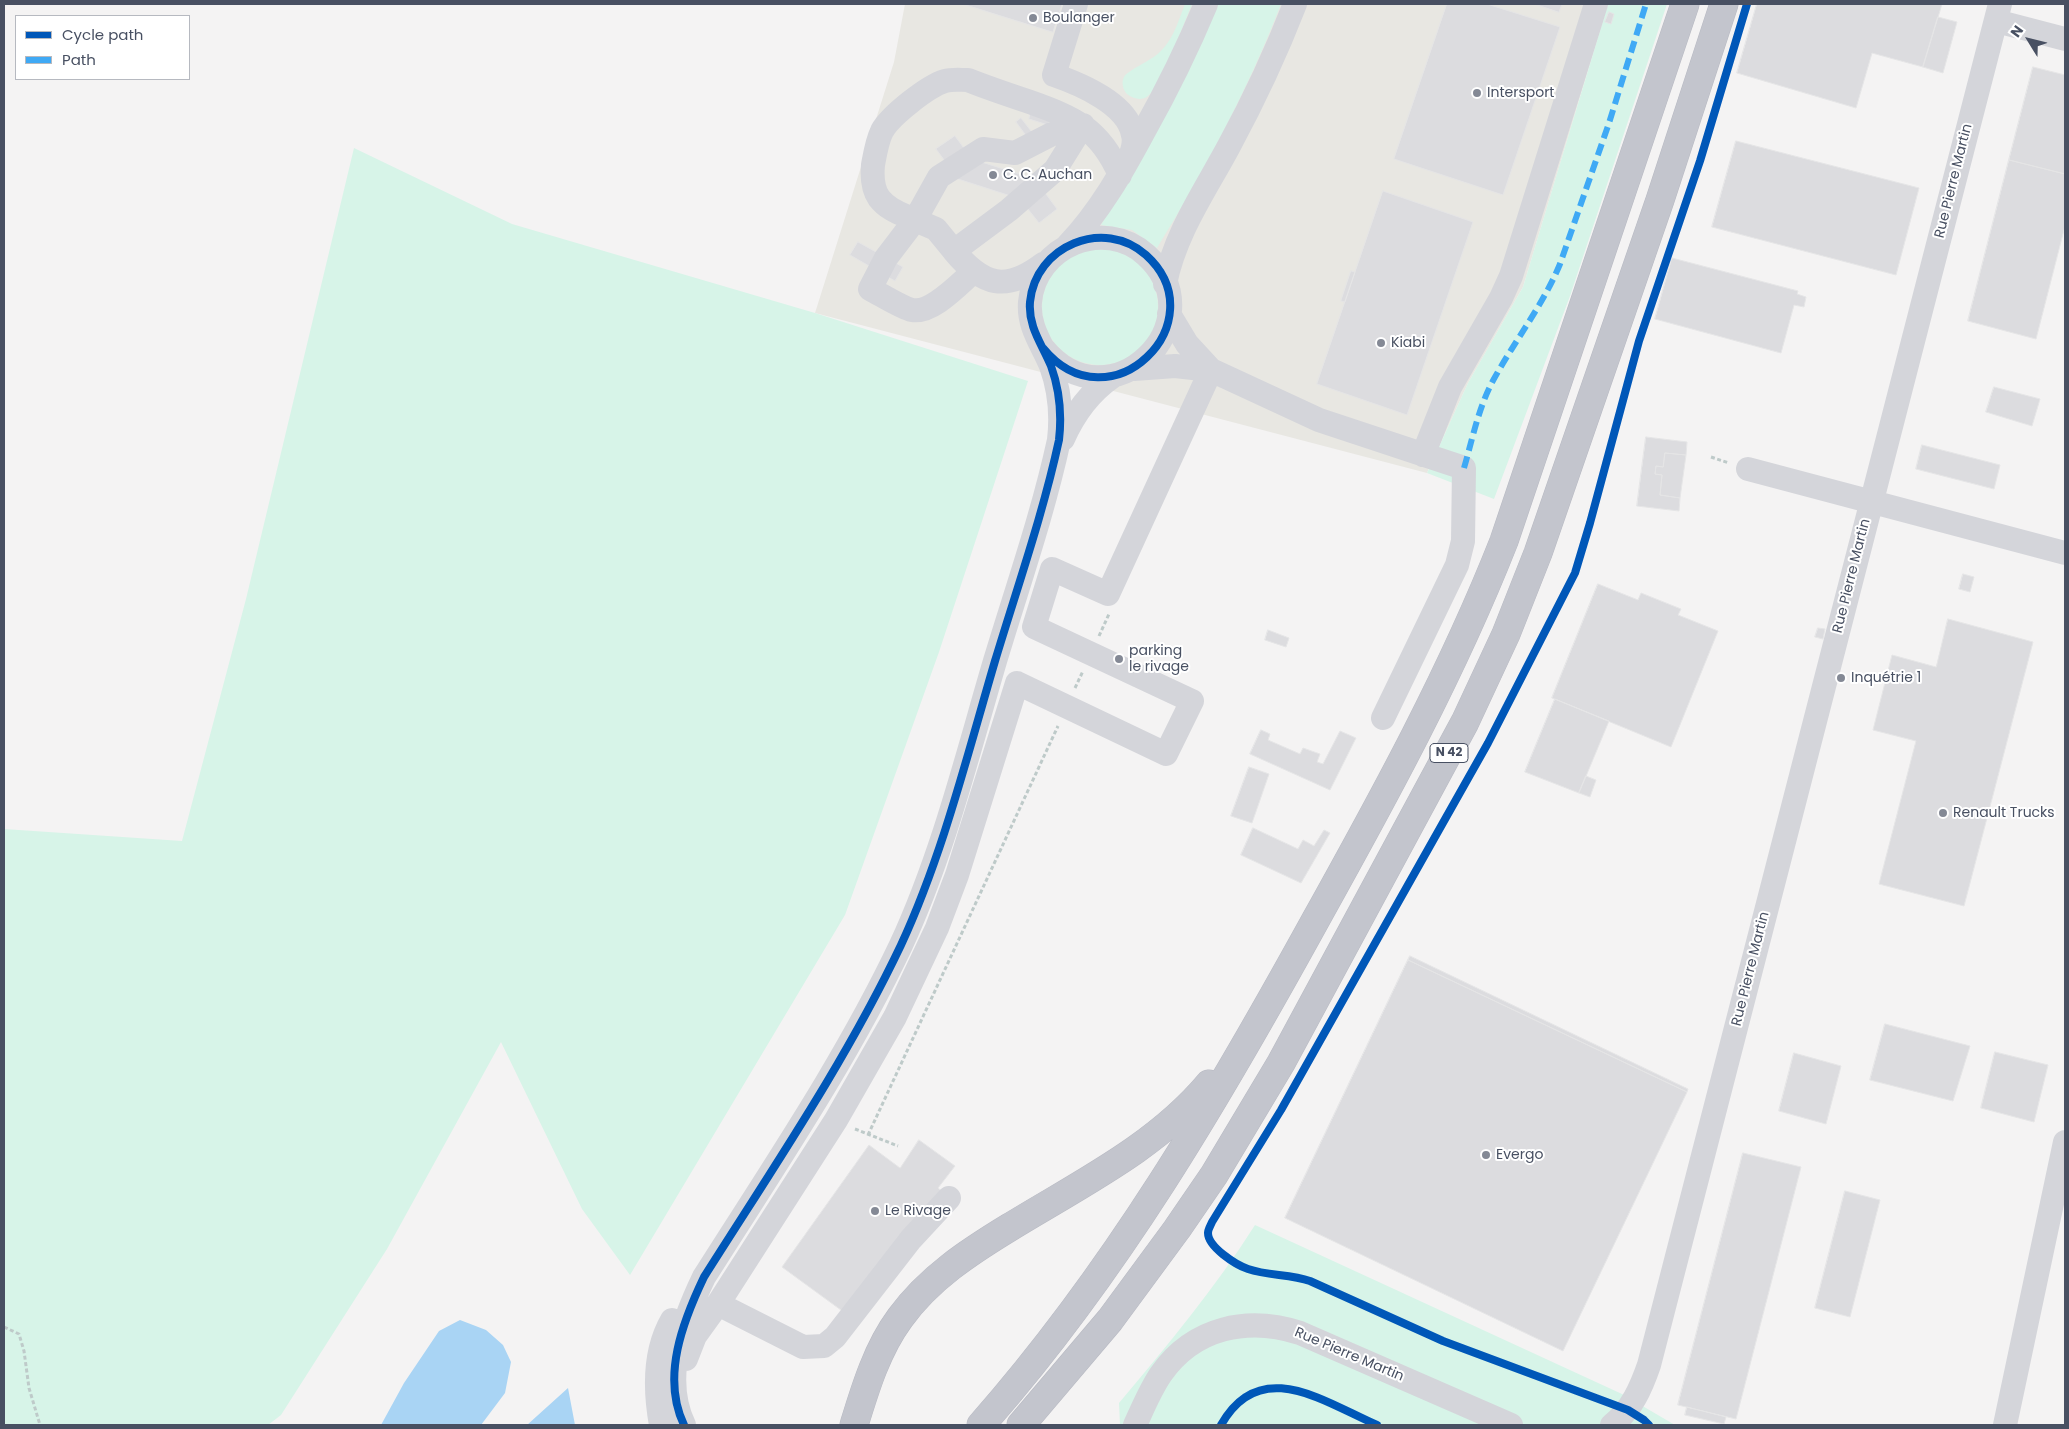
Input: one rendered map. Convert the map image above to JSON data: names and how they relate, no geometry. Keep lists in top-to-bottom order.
{
  "streets": {
    "highway": ["N 42"],
    "street": ["Rue Pierre Martin"]
  },
  "places": [
    "Boulanger",
    "Intersport",
    "C. C. Auchan",
    "Kiabi",
    "parking le rivage",
    "Inquétrie 1",
    "Renault Trucks",
    "Evergo",
    "Le Rivage"
  ],
  "legend": ["Cycle path", "Path"],
  "north": "top left"
}
